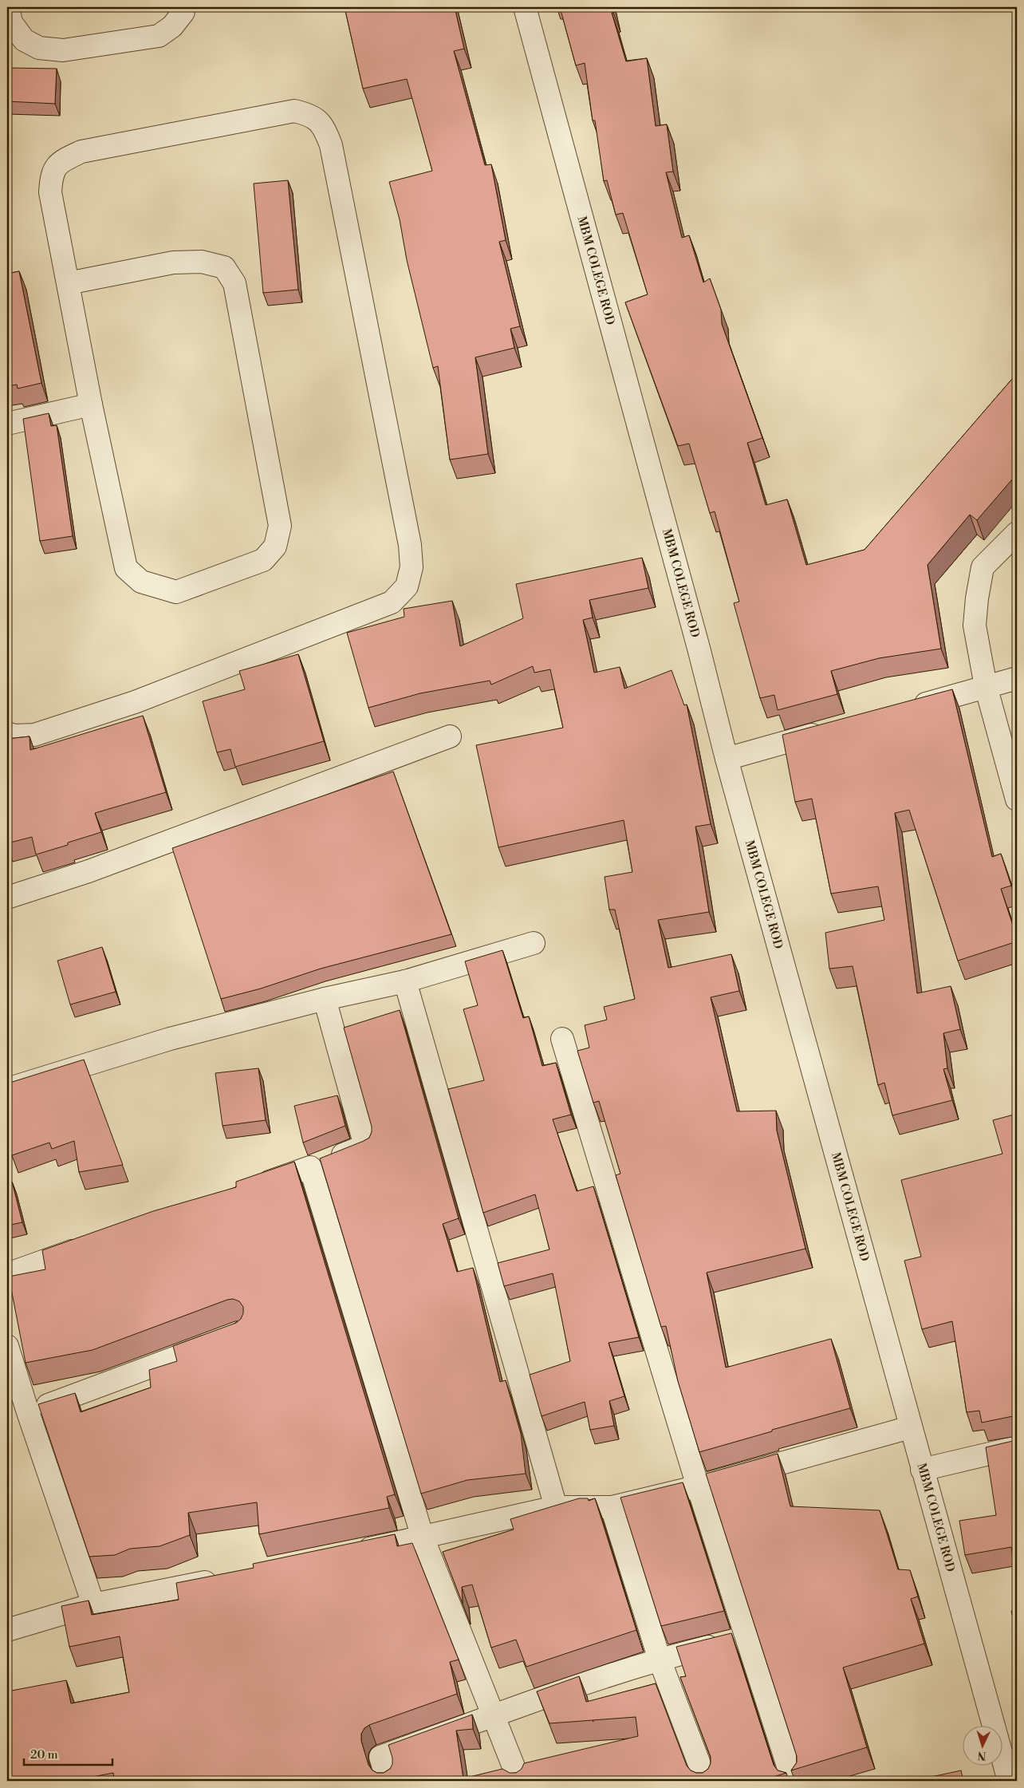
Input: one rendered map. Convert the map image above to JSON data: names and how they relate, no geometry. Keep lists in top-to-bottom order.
{
  "streets": {
    "street": ["MBM COLEGE ROD"]
  },
  "scale_bar": "20 m",
  "north": "bottom"
}
